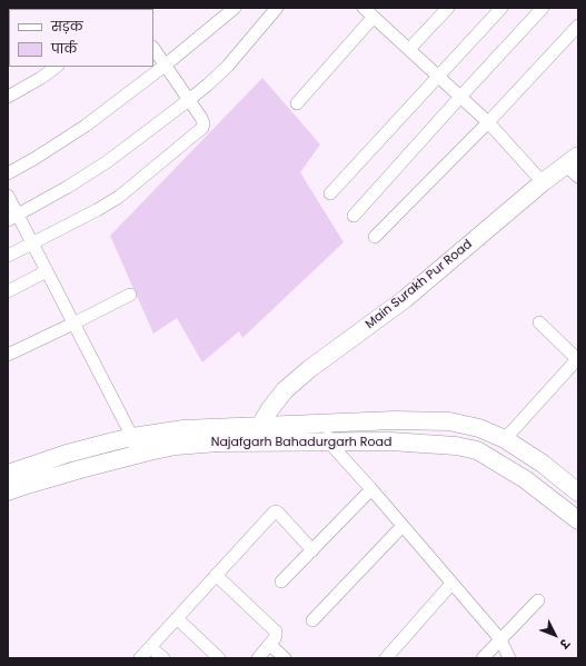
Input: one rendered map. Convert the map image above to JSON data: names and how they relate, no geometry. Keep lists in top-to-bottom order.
{
  "streets": {
    "main road": ["Main Surakh Pur Road", "Najafgarh Bahadurgarh Road"]
  },
  "crossings": [
    ["Main Surakh Pur Road", "Najafgarh Bahadurgarh Road"]
  ],
  "legend": ["सड़क", "पार्क"],
  "north": "bottom right"
}
